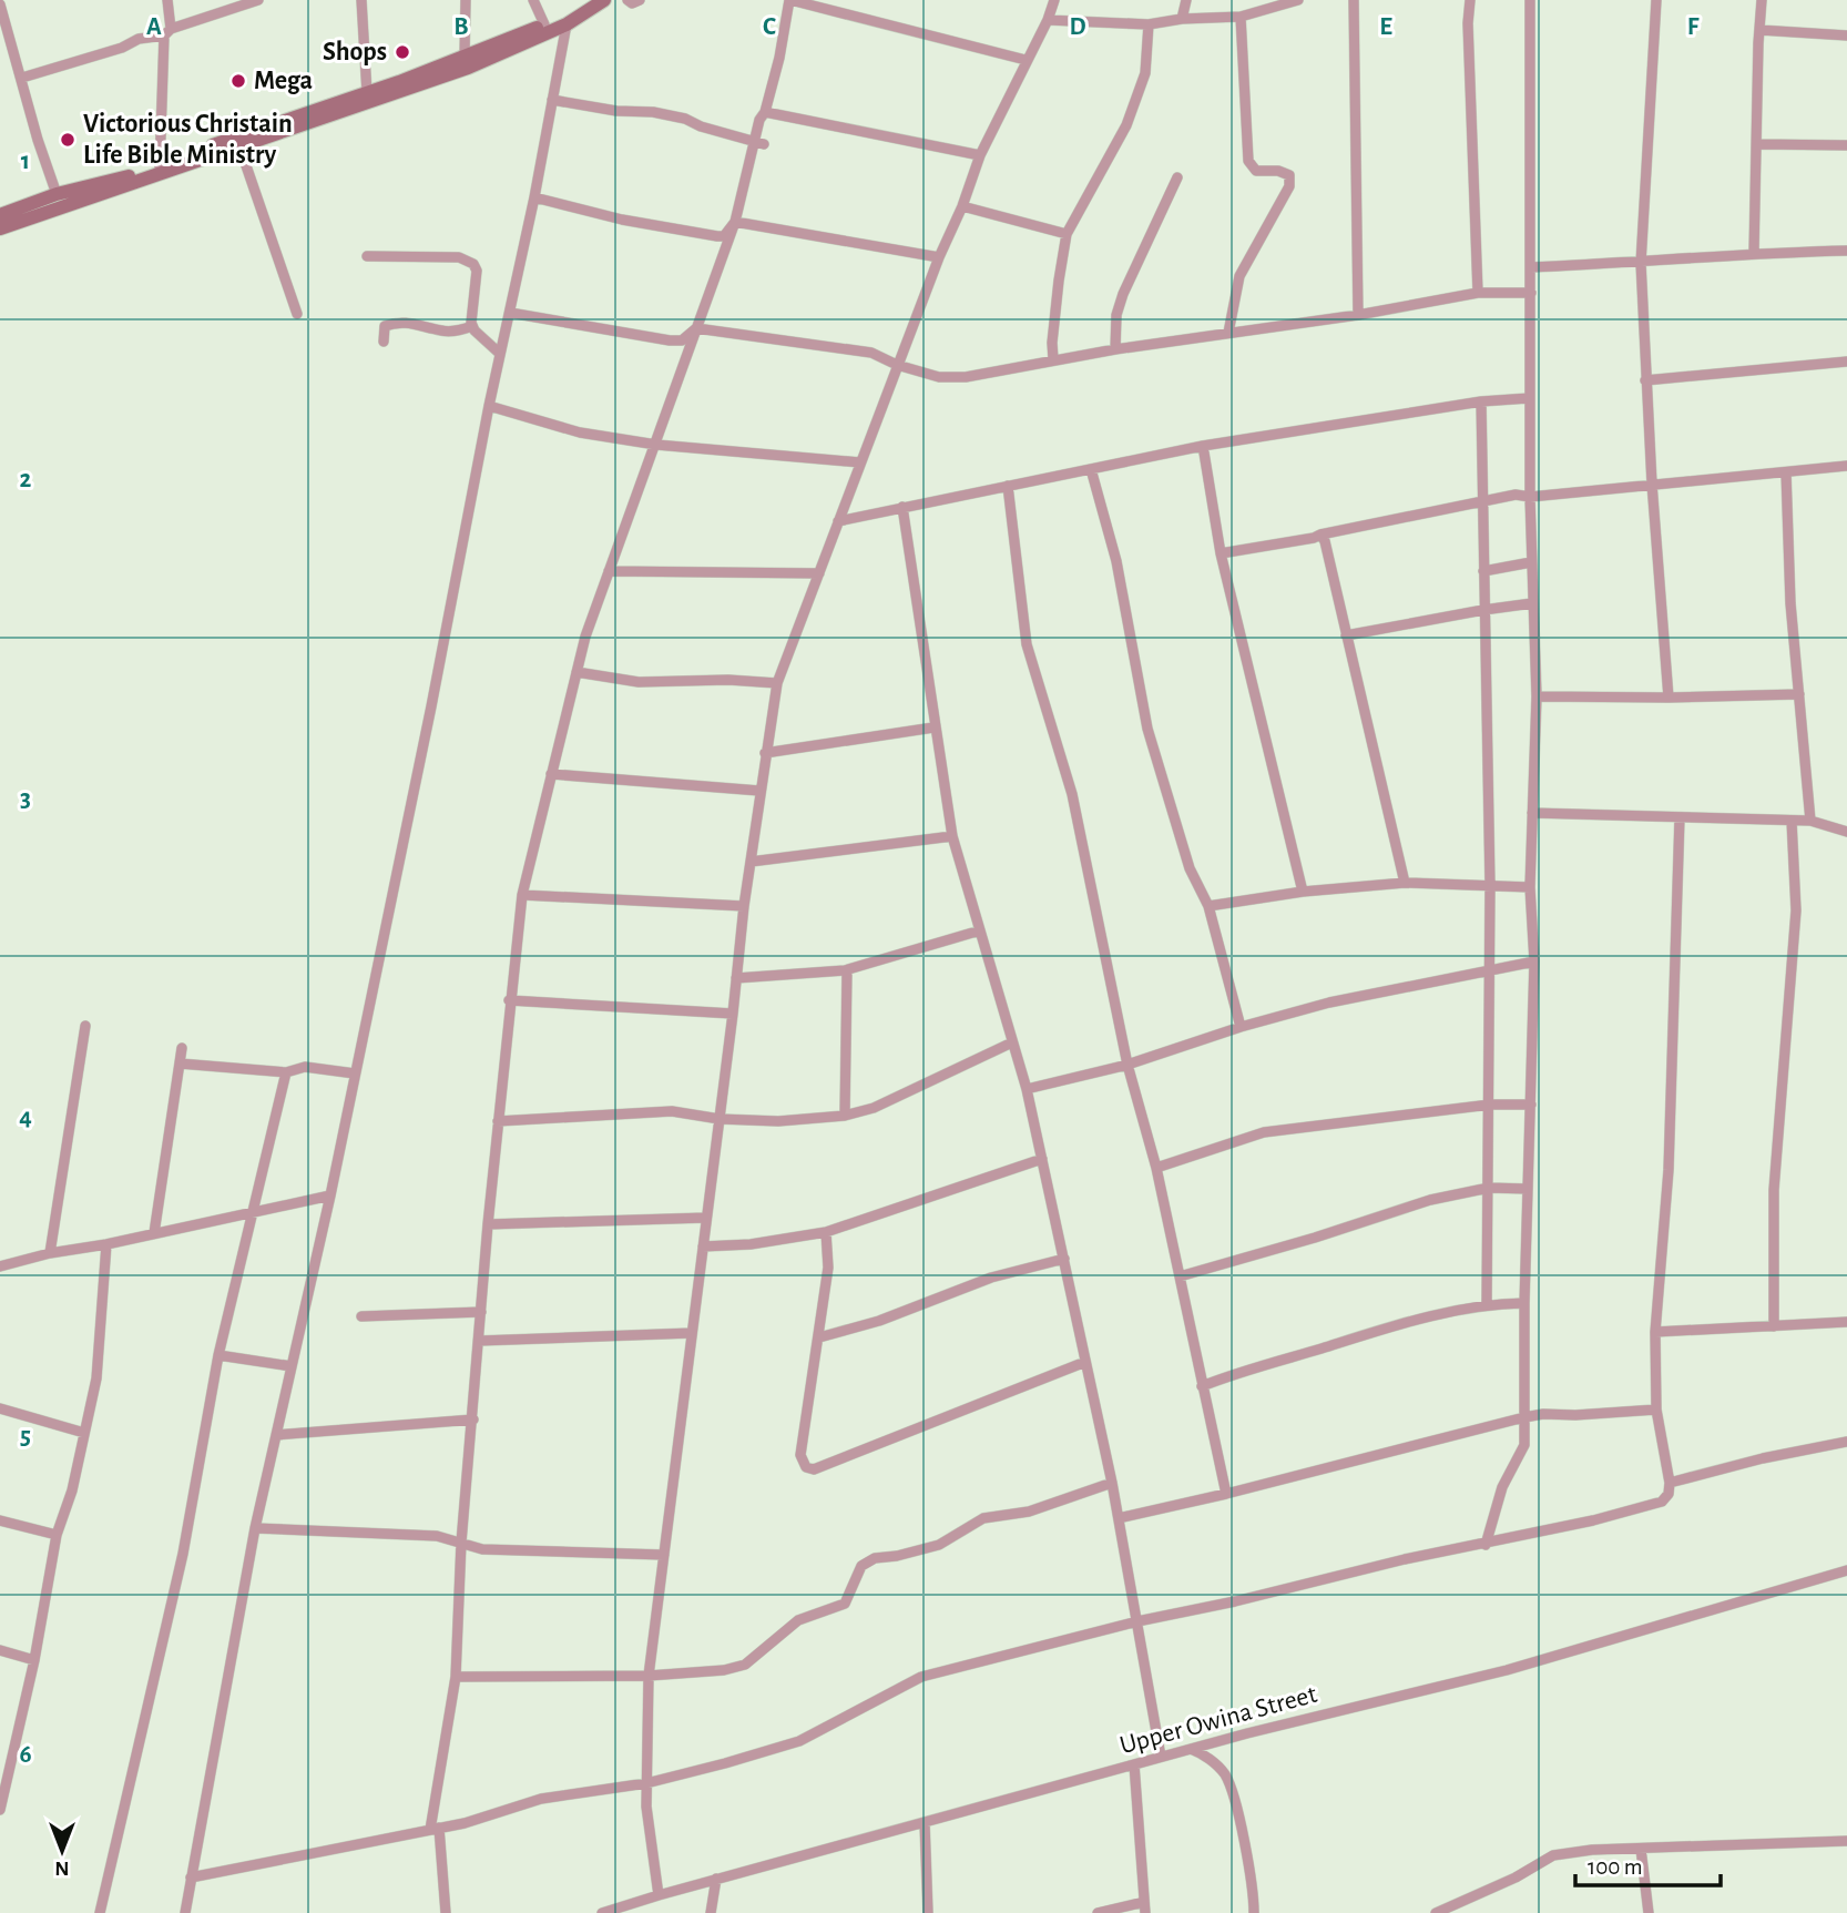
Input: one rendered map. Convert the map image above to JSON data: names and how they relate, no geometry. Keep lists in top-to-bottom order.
{
  "streets": {
    "street": ["Upper Owina Street"]
  },
  "places": ["Shops", "Mega", "Victorious Christain Life Bible Ministry"],
  "scale_bar": "100 m",
  "north": "bottom",
  "grid": {
    "columns": [
      "A",
      "B",
      "C",
      "D",
      "E",
      "F"
    ],
    "rows": [
      "1",
      "2",
      "3",
      "4",
      "5",
      "6"
    ]
  }
}
